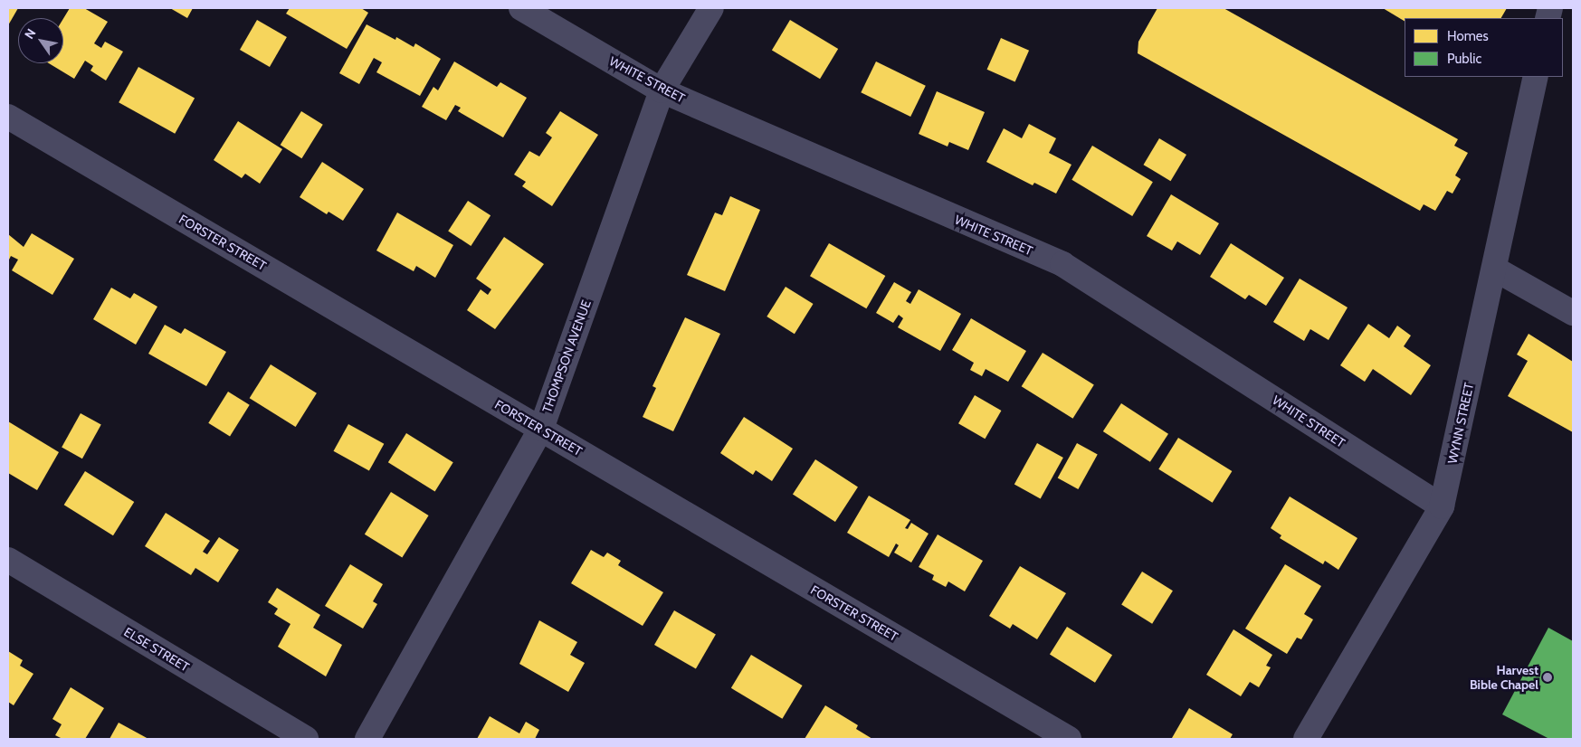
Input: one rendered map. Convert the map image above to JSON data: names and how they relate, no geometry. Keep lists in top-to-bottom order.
{
  "streets": {
    "street": [
      "WHITE STREET",
      "FORSTER STREET",
      "THOMPSON AVENUE",
      "WYNN STREET",
      "ELSE STREET"
    ]
  },
  "crossings": [
    ["WHITE STREET", "THOMPSON AVENUE"],
    ["WHITE STREET", "WYNN STREET"],
    ["FORSTER STREET", "THOMPSON AVENUE"]
  ],
  "places": ["Harvest Bible Chapel"],
  "legend": ["Homes", "Public"],
  "north": "top left"
}
